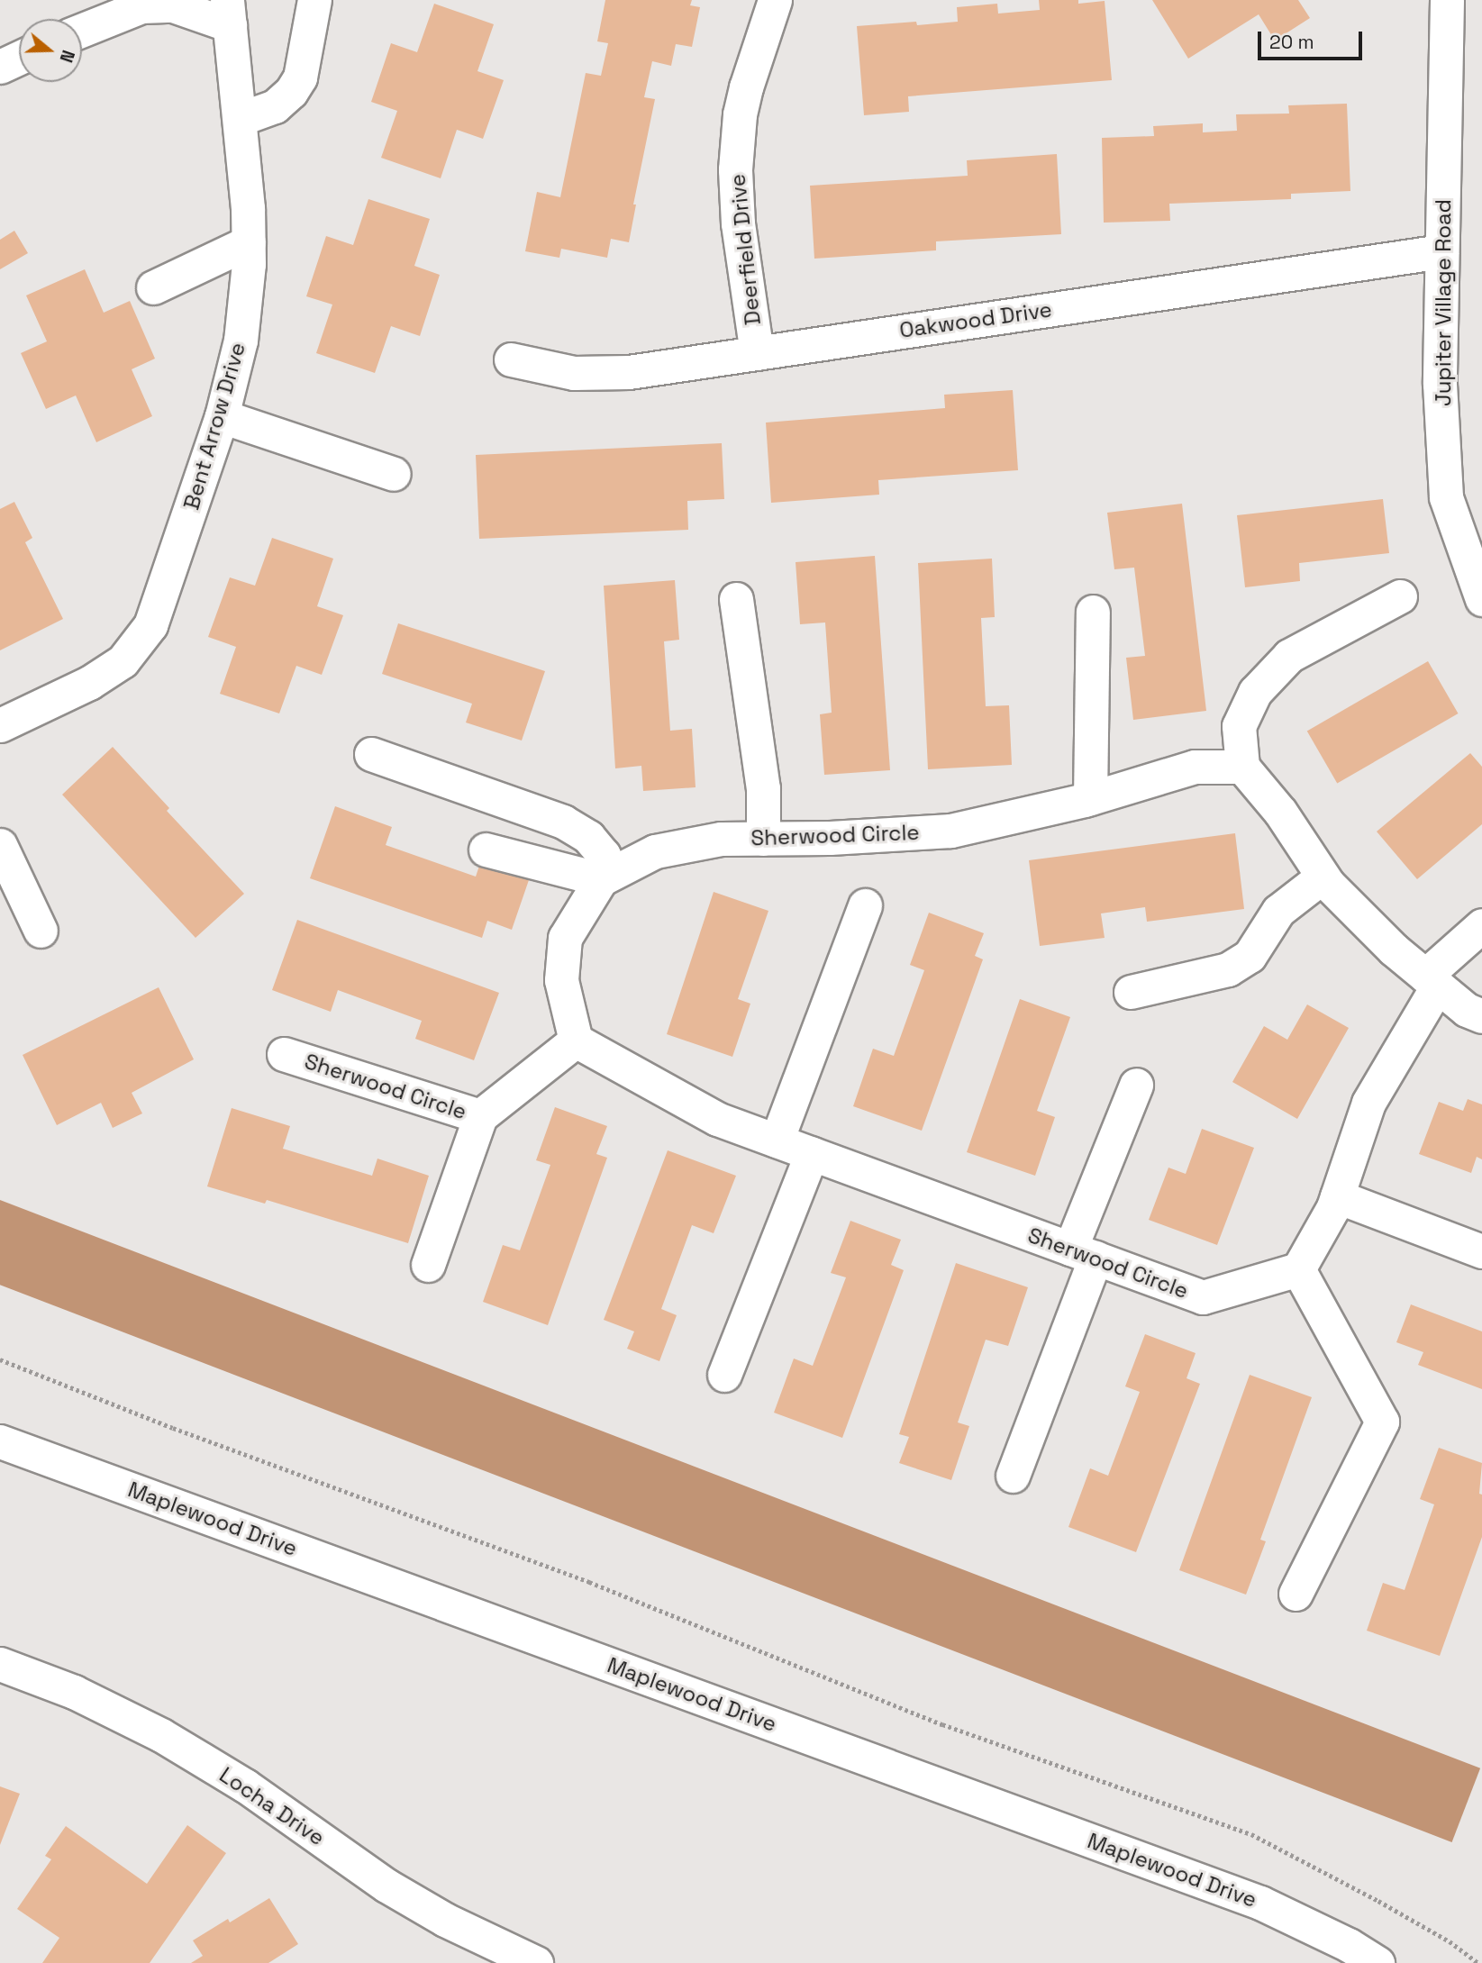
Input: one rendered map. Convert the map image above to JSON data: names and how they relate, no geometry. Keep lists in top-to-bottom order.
{
  "streets": {
    "street": [
      "Deerfield Drive",
      "Jupiter Village Road",
      "Oakwood Drive",
      "Bent Arrow Drive",
      "Sherwood Circle",
      "Maplewood Drive",
      "Locha Drive"
    ]
  },
  "crossings": [
    ["Deerfield Drive", "Oakwood Drive"],
    ["Jupiter Village Road", "Oakwood Drive"]
  ],
  "scale_bar": "20 m",
  "north": "right"
}
